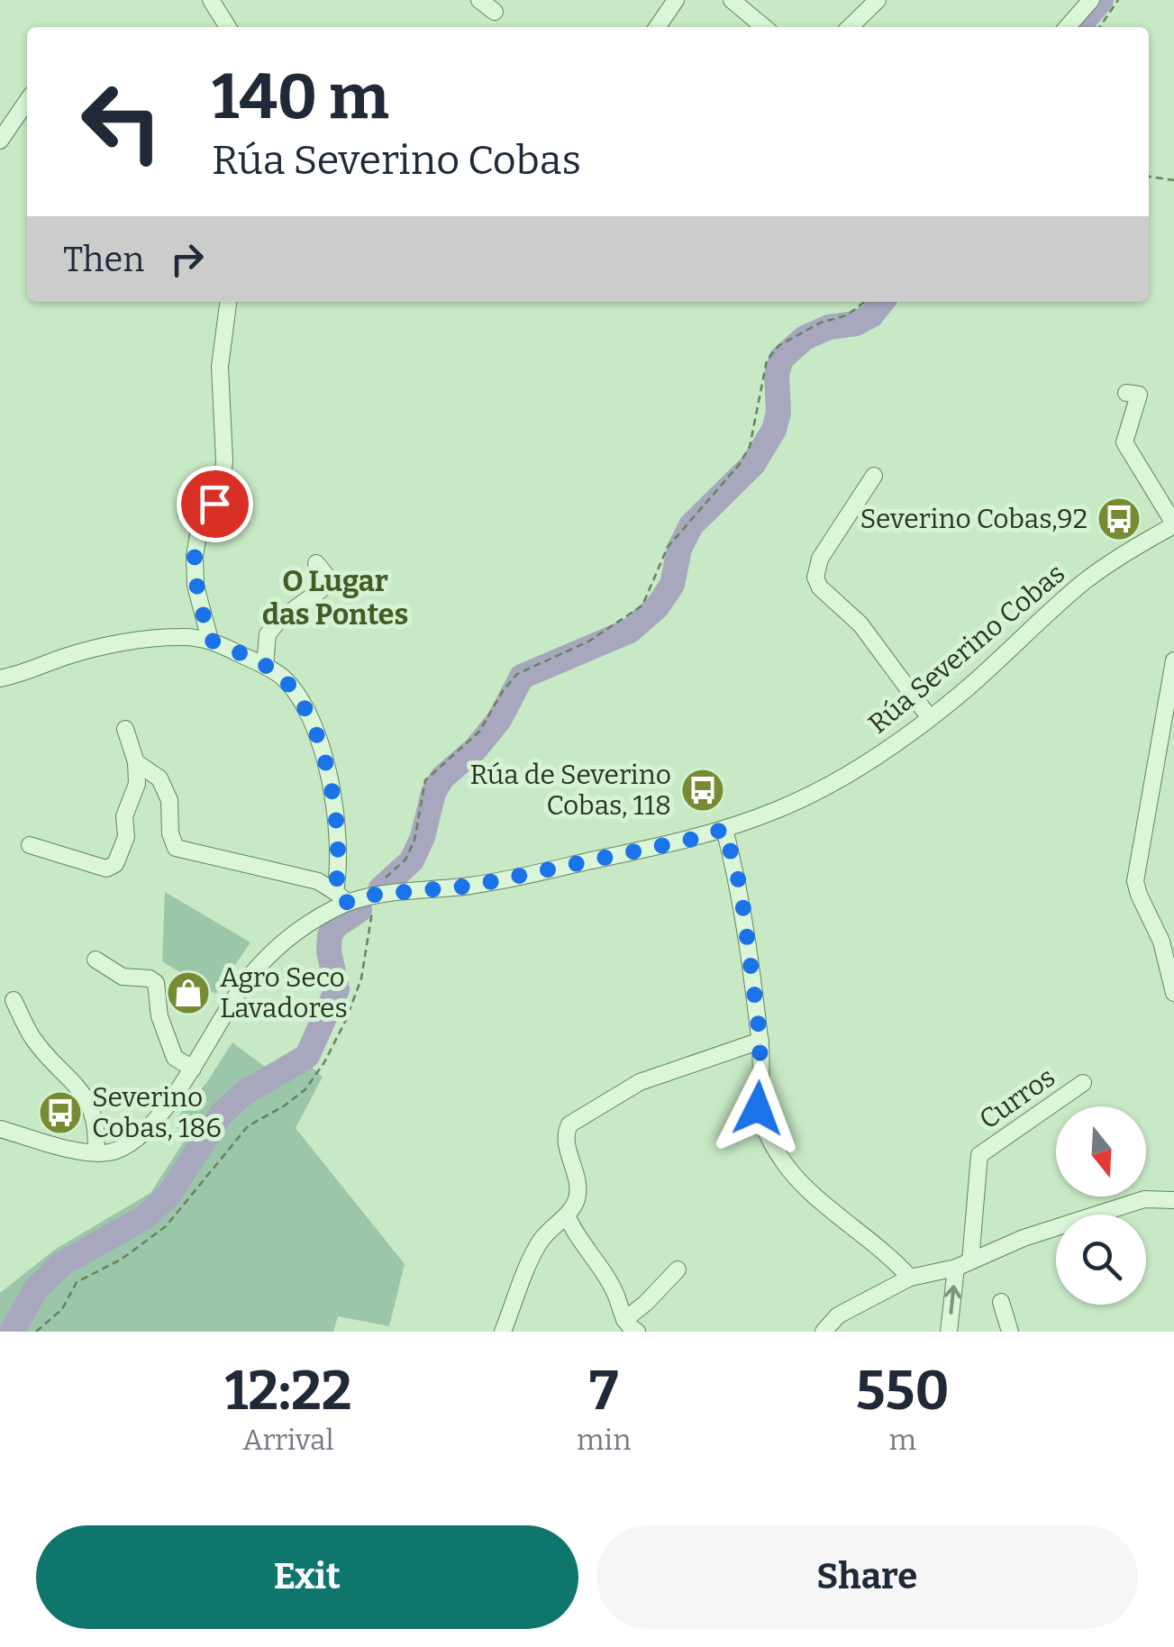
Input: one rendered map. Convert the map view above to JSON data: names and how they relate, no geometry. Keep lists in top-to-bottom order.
{
  "streets": {
    "street": ["Rúa Severino Cobas", "Curros"]
  },
  "districts": ["O Lugar das Pontes"],
  "places": {
    "bus stop": ["Severino Cobas,92", "Rúa de Severino Cobas, 118", "Severino Cobas, 186"],
    "shop": ["Agro Seco Lavadores"]
  },
  "north": "bottom",
  "page": {
    "turn": ["140 m", "Rúa Severino Cobas"],
    "then": "Then",
    "eta": [
      "12:22",
      "Arrival",
      "7",
      "min",
      "550",
      "m"
    ],
    "buttons": ["Exit", "Share"]
  }
}
